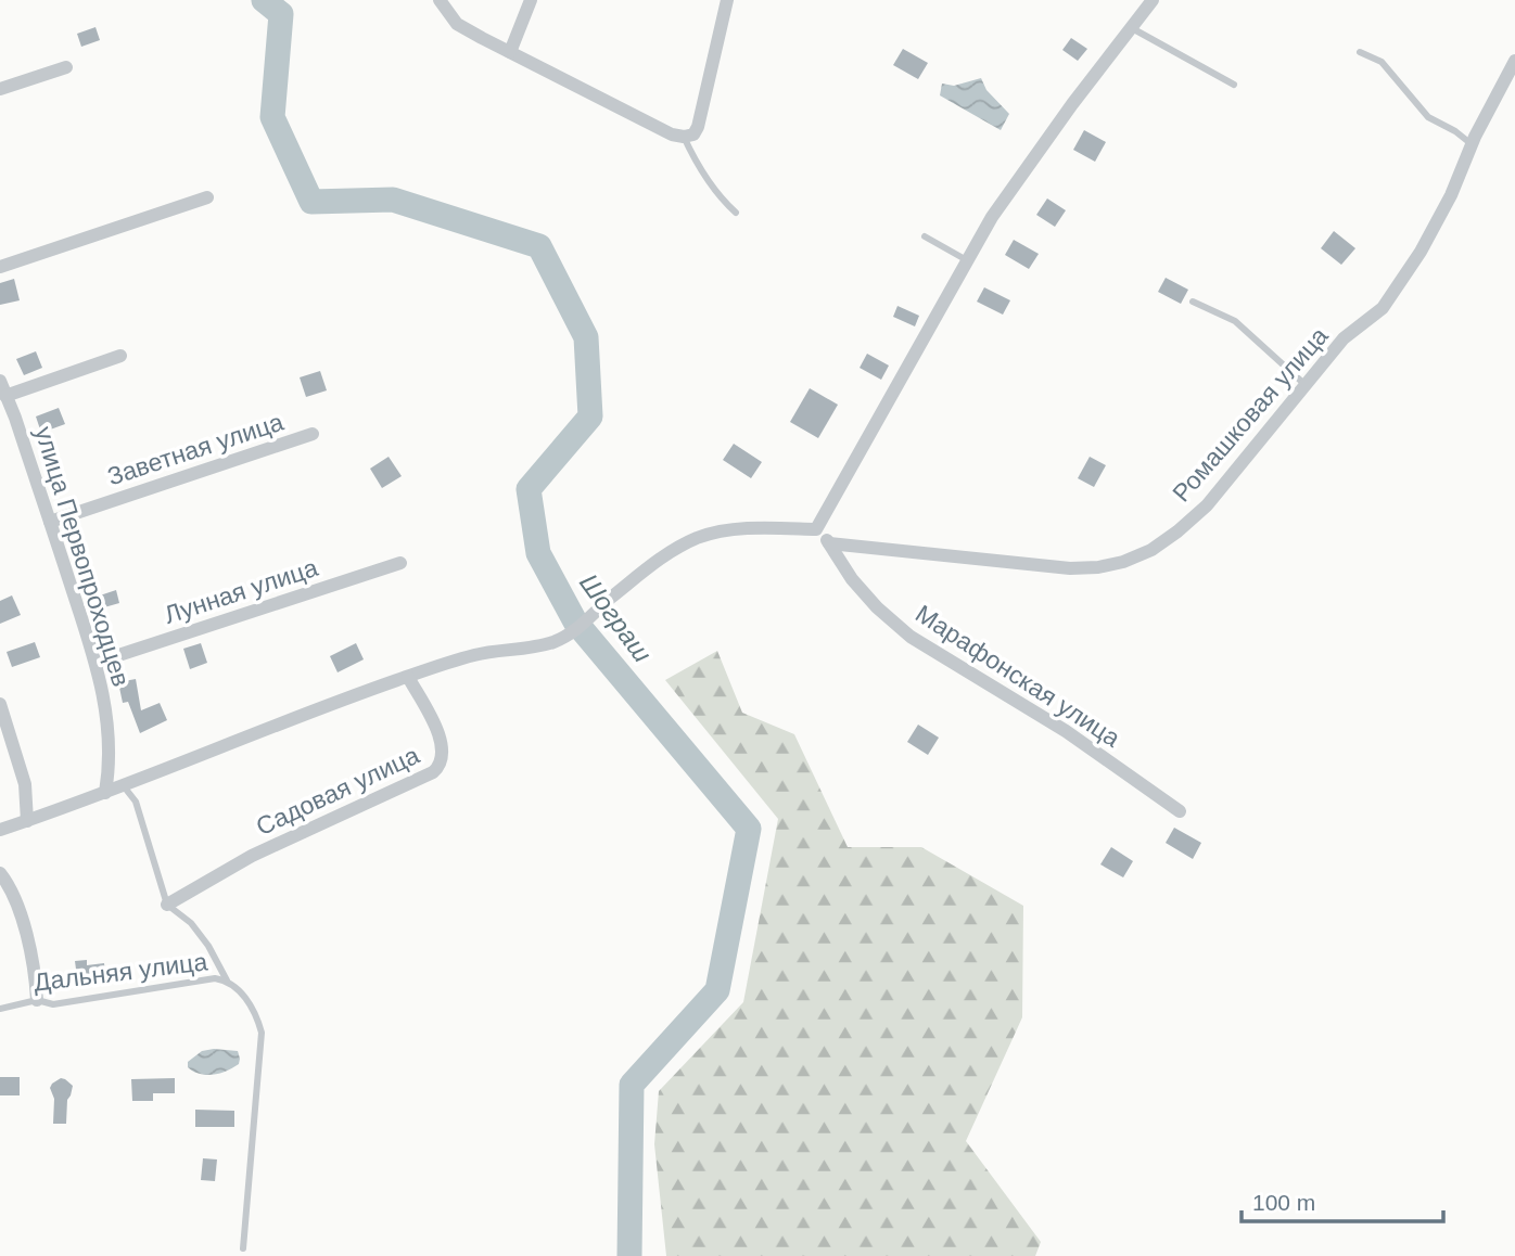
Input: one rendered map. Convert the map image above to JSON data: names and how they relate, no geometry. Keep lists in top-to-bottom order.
{
  "streets": {
    "street": [
      "Ромашковая улица",
      "Заветная улица",
      "улица Первопроходцев",
      "Лунная улица",
      "Марафонская улица",
      "Садовая улица"
    ],
    "lane": ["Дальняя улица"]
  },
  "crossings": [
    ["Ромашковая улица", "Марафонская улица"],
    ["Заветная улица", "улица Первопроходцев"],
    ["улица Первопроходцев", "Лунная улица"]
  ],
  "water": ["Шограш"],
  "scale_bar": "100 m"
}
